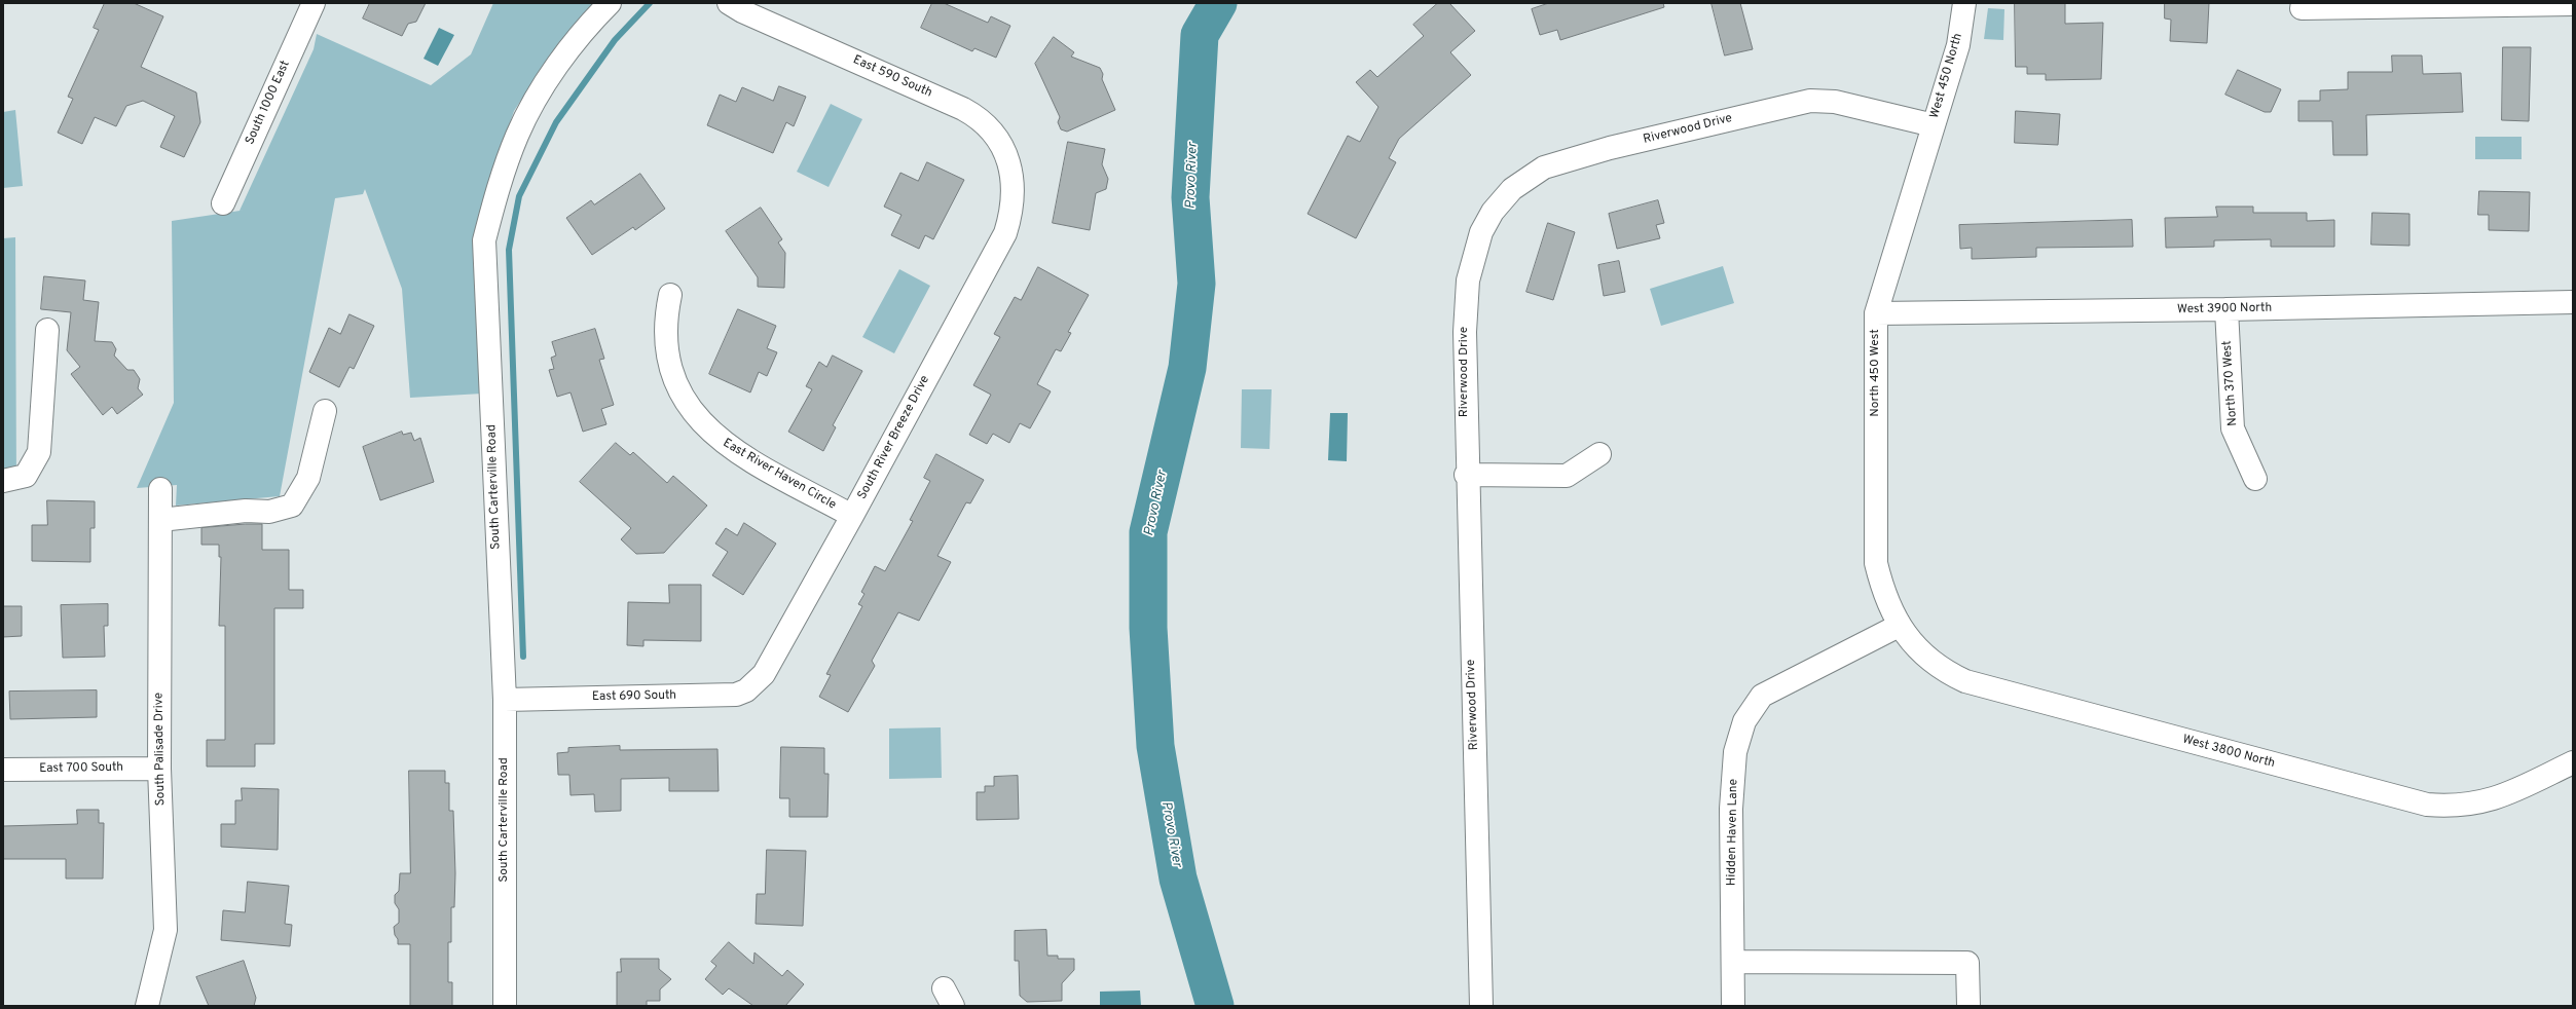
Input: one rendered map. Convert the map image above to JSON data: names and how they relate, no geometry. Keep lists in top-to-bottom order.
{
  "streets": {
    "street": [
      "West 450 North",
      "East 590 South",
      "South 1000 East",
      "Riverwood Drive",
      "West 3900 North",
      "North 450 West",
      "North 370 West",
      "South River Breeze Drive",
      "East River Haven Circle",
      "South Carterville Road",
      "East 690 South",
      "South Palisade Drive",
      "West 3800 North",
      "East 700 South",
      "Hidden Haven Lane"
    ]
  },
  "crossings": [
    ["West 450 North", "Riverwood Drive"],
    ["West 450 North", "North 450 West"],
    ["East 590 South", "South River Breeze Drive"],
    ["Riverwood Drive", "North 450 West"],
    ["West 3900 North", "North 450 West"],
    ["West 3900 North", "North 370 West"],
    ["North 450 West", "West 3800 North"],
    ["North 450 West", "Hidden Haven Lane"],
    ["South River Breeze Drive", "East River Haven Circle"],
    ["South River Breeze Drive", "East 690 South"],
    ["South Carterville Road", "East 690 South"],
    ["South Palisade Drive", "East 700 South"],
    ["West 3800 North", "Hidden Haven Lane"]
  ],
  "water": ["Provo River"]
}
